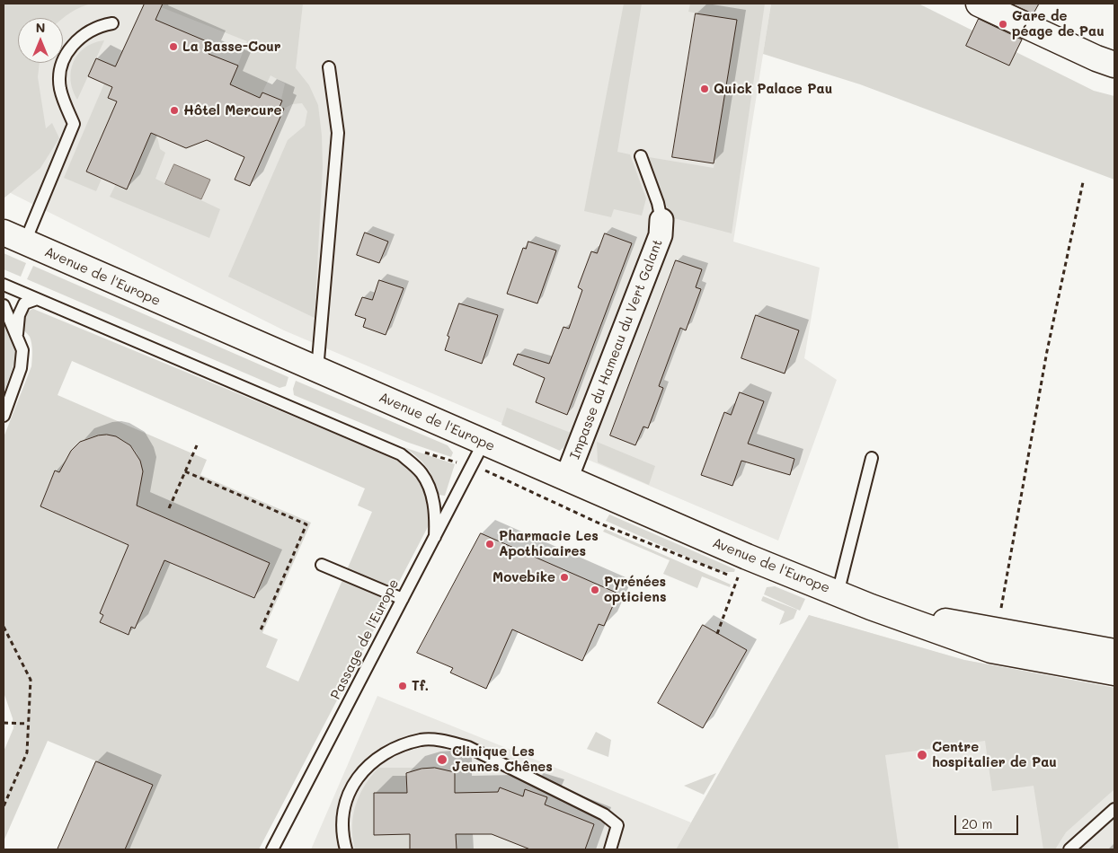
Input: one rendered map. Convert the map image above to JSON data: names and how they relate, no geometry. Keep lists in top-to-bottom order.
{
  "streets": {
    "main road": ["Avenue de l'Europe"],
    "street": ["Impasse du Hameau du Vert Galant"],
    "lane": ["Passage de l'Europe"]
  },
  "crossings": [
    ["Avenue de l'Europe", "Impasse du Hameau du Vert Galant"],
    ["Avenue de l'Europe", "Passage de l'Europe"]
  ],
  "places": [
    "Gare de péage de Pau",
    "La Basse-Cour",
    "Quick Palace Pau",
    "Hôtel Mercure",
    "Pharmacie Les Apothicaires",
    "Movebike",
    "Pyrénées opticiens",
    "Tf.",
    "Centre hospitalier de Pau",
    "Clinique Les Jeunes Chênes"
  ],
  "scale_bar": "20 m",
  "north": "top"
}
